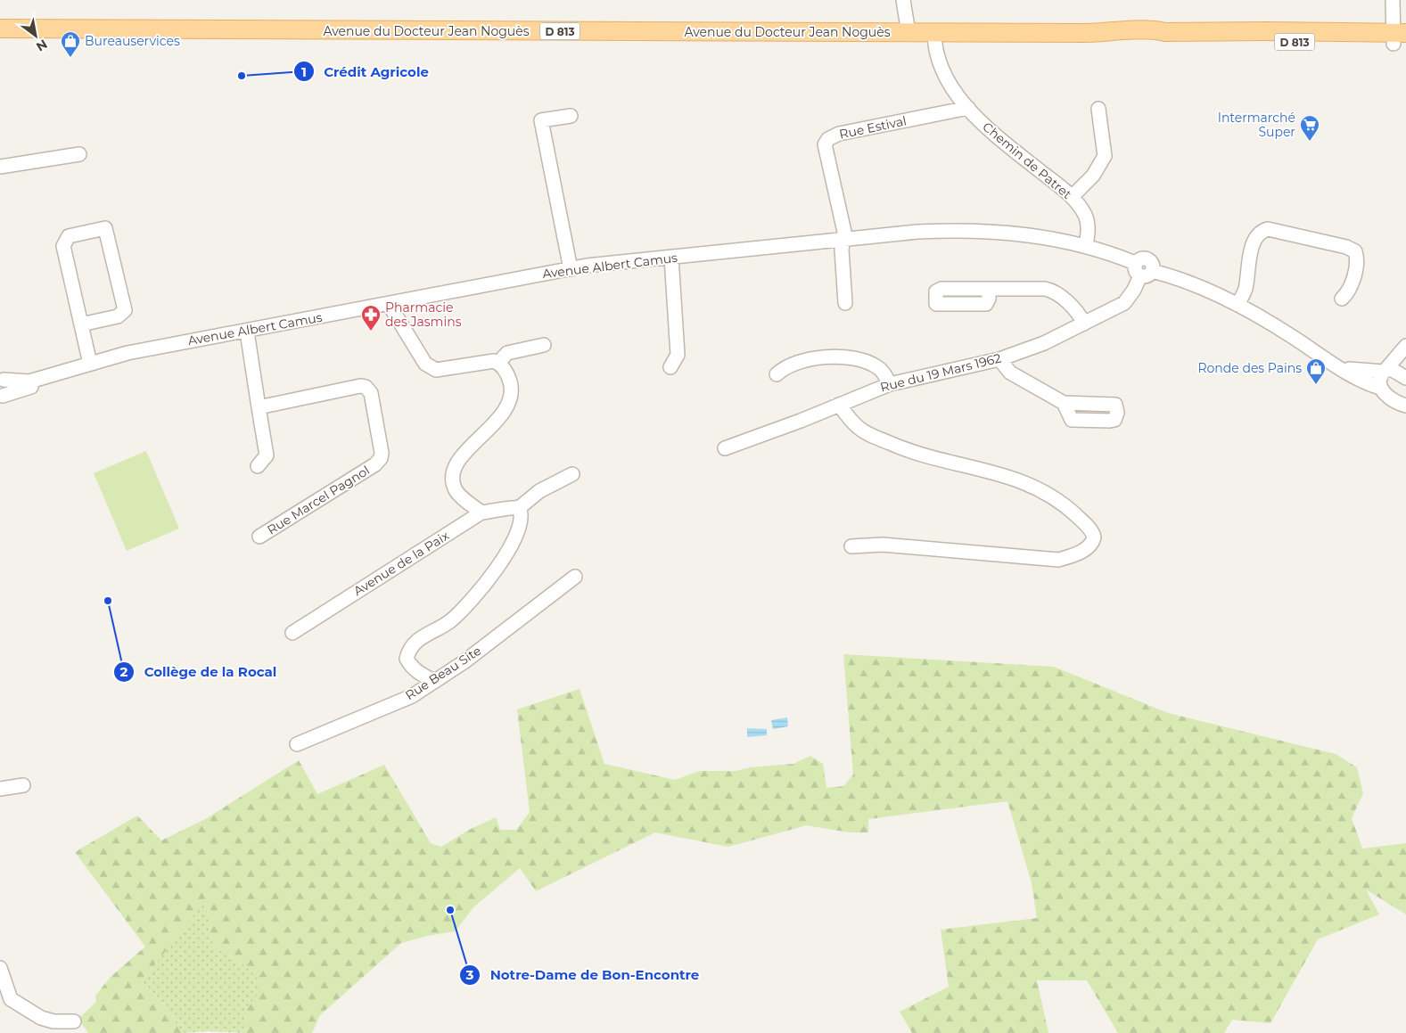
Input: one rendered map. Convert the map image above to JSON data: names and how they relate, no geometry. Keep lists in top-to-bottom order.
{
  "streets": {
    "main road": ["Avenue du Docteur Jean Noguès", "D 813"],
    "street": [
      "Rue Estival",
      "Chemin de Patret",
      "Avenue Albert Camus",
      "Rue du 19 Mars 1962",
      "Rue Marcel Pagnol",
      "Avenue de la Paix",
      "Rue Beau Site"
    ]
  },
  "crossings": [
    ["Avenue du Docteur Jean Noguès", "Chemin de Patret"],
    ["Rue Estival", "Chemin de Patret"],
    ["Rue Estival", "Avenue Albert Camus"],
    ["Chemin de Patret", "Avenue Albert Camus"],
    ["Avenue Albert Camus", "Rue du 19 Mars 1962"]
  ],
  "places": {
    "shop": ["Bureauservices", "Ronde des Pains"],
    "other": ["Crédit Agricole", "Collège de la Rocal", "Notre-Dame de Bon-Encontre"],
    "supermarket": ["Intermarché Super"],
    "pharmacy": ["Pharmacie des Jasmins"]
  },
  "north": "bottom right"
}
